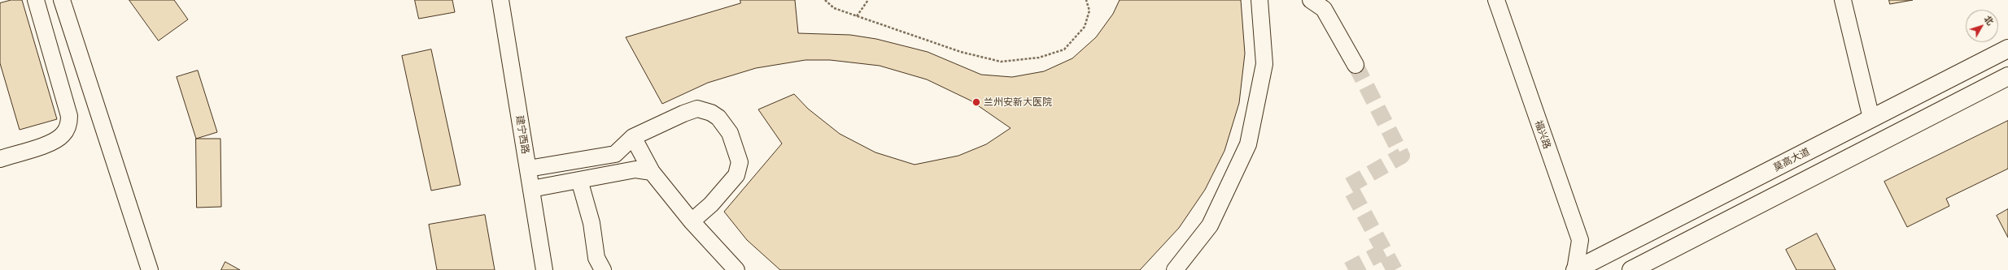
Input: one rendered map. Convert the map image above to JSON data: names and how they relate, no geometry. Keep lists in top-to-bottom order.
{
  "streets": {
    "main road": ["莫高大道"],
    "street": ["建宁西路", "福兴路"]
  },
  "crossings": [
    ["福兴路", "莫高大道"]
  ],
  "places": ["兰州安新大医院"],
  "north": "top right"
}
